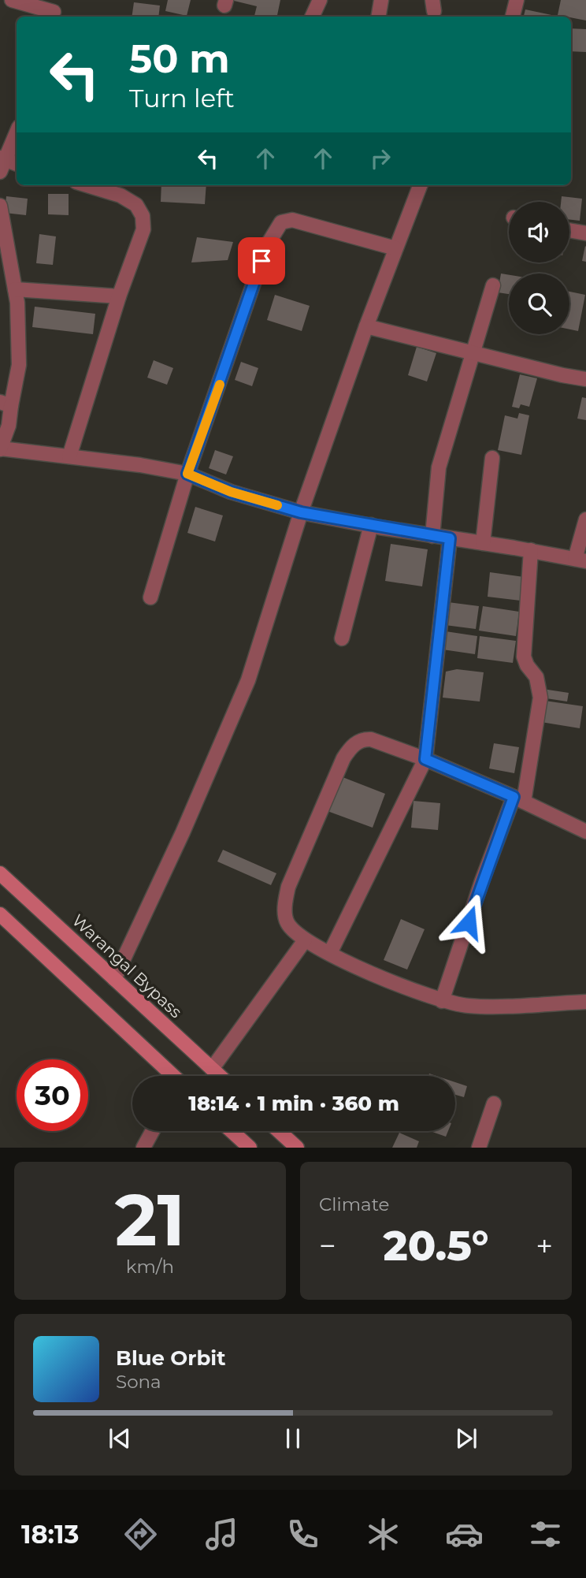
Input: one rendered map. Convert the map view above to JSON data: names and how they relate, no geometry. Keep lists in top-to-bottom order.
{
  "streets": {
    "main road": ["Warangal Bypass"]
  },
  "page": {
    "turn": ["50 m", "Turn left"],
    "limit": "30",
    "trip": "18:14 · 1 min · 360 m",
    "tile": [
      ["21", "km/h"],
      "Climate"
    ],
    "heat": ["−", "20.5°", "+"],
    "song": ["Blue Orbit", "Sona"],
    "tabs": "18:13"
  }
}
